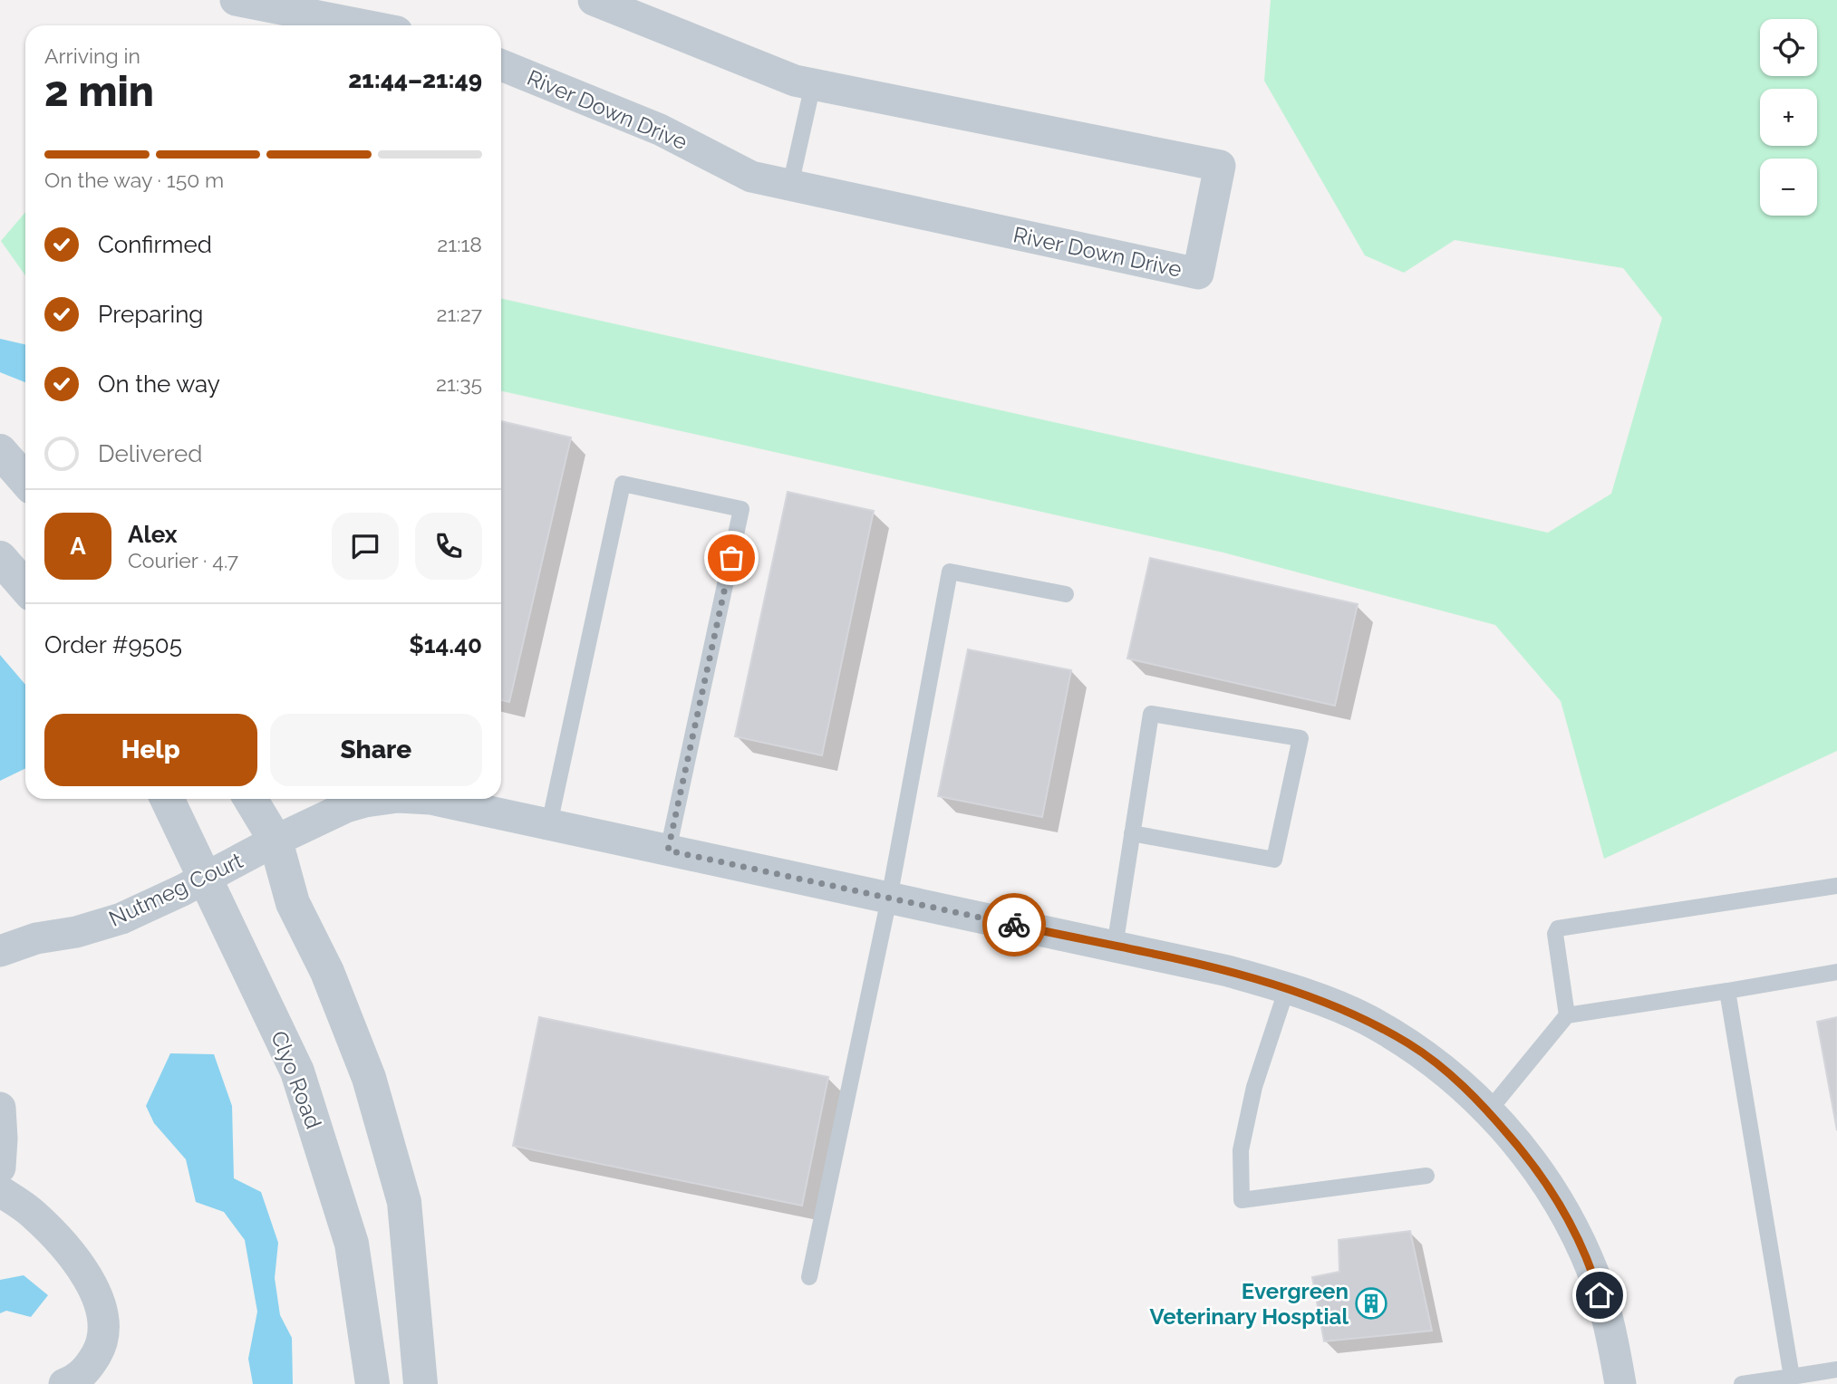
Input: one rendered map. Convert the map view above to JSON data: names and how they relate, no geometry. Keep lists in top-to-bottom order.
{
  "streets": {
    "street": ["River Down Drive", "Nutmeg Court", "Clyo Road"]
  },
  "crossings": [
    ["Nutmeg Court", "Clyo Road"]
  ],
  "places": {
    "building": ["Evergreen Veterinary Hosptial"]
  },
  "page": {
    "map_buttons": ["+", "−"],
    "heading": ["2 min", "Arriving in", "21:44–21:49"],
    "panel": [
      "Alex",
      "Courier · 4.7",
      "Order #9505",
      "$14.40"
    ],
    "bar": "On the way · 150 m",
    "list": [
      ["Confirmed", "21:18"],
      ["Preparing", "21:27"],
      ["On the way", "21:35"],
      "Delivered"
    ],
    "round": "A",
    "buttons": ["Help", "Share"]
  }
}
